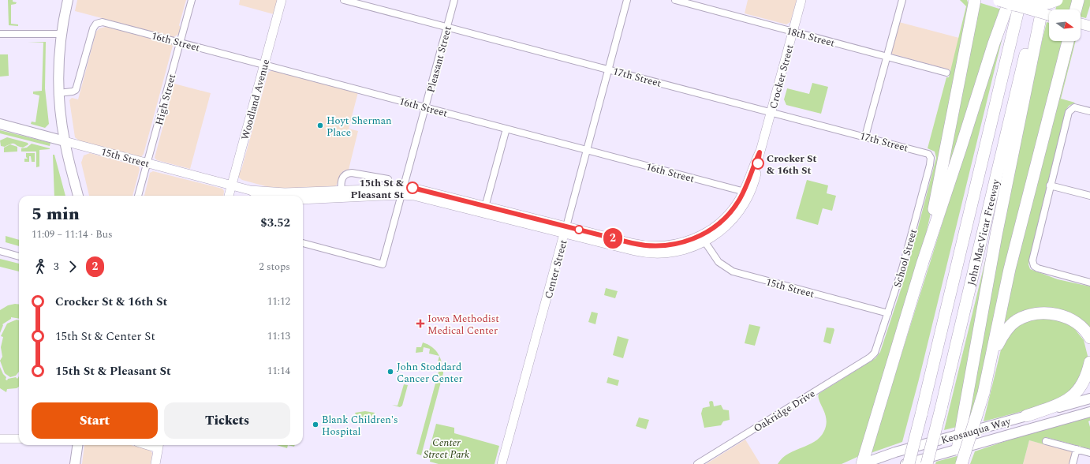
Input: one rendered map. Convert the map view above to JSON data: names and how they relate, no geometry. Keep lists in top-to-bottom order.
{
  "streets": {
    "highway": ["John MacVicar Freeway"],
    "main road": ["15th Street", "Keosauqua Way"],
    "street": [
      "18th Street",
      "16th Street",
      "Pleasant Street",
      "17th Street",
      "Crocker Street",
      "High Street",
      "Woodland Avenue",
      "School Street",
      "Center Street",
      "Oakridge Drive"
    ]
  },
  "crossings": [
    ["18th Street", "Crocker Street"],
    ["16th Street", "Pleasant Street"],
    ["16th Street", "Crocker Street"],
    ["16th Street", "High Street"],
    ["16th Street", "Woodland Avenue"],
    ["16th Street", "Center Street"],
    ["Pleasant Street", "17th Street"],
    ["Pleasant Street", "15th Street"],
    ["17th Street", "Crocker Street"],
    ["17th Street", "School Street"],
    ["17th Street", "Center Street"],
    ["Crocker Street", "15th Street"],
    ["High Street", "15th Street"],
    ["Woodland Avenue", "15th Street"],
    ["15th Street", "School Street"],
    ["15th Street", "Center Street"],
    ["School Street", "Oakridge Drive"]
  ],
  "parks": ["Center Street Park"],
  "places": {
    "other": [
      "Hoyt Sherman Place",
      "Crocker St & 16th St",
      "15th St & Pleasant St",
      "John Stoddard Cancer Center",
      "Blank Children's Hospital"
    ],
    "health": ["Iowa Methodist Medical Center"]
  },
  "lines": ["bus line 2"],
  "north": "right",
  "page": {
    "on_map": "2",
    "heading": ["5 min", "11:09 – 11:14 · Bus", "$3.52"],
    "legs": ["3", "2", "2 stops"],
    "list": [
      {
        "name": "Crocker St & 16th St",
        "value": "11:12"
      },
      {
        "name": "15th St & Center St",
        "value": "11:13"
      },
      {
        "name": "15th St & Pleasant St",
        "value": "11:14"
      }
    ],
    "buttons": ["Start", "Tickets"]
  }
}
